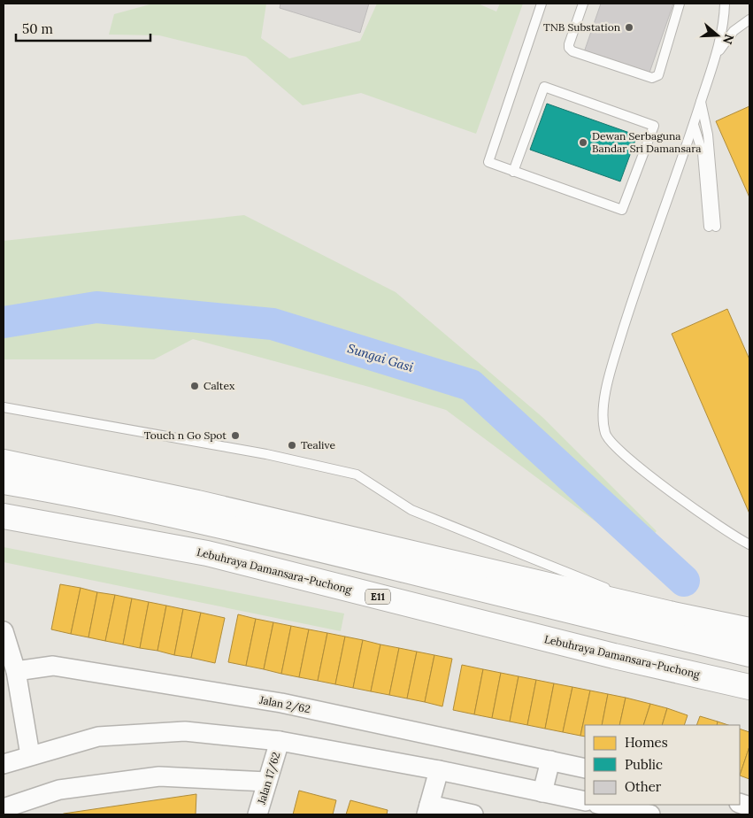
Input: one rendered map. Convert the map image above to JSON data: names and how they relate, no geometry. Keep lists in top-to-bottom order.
{
  "streets": {
    "main road": ["Lebuhraya Damansara–Puchong", "E11"],
    "street": ["Jalan 2/62", "Jalan 17/62"]
  },
  "water": ["Sungai Gasi"],
  "places": [
    "TNB Substation",
    "Dewan Serbaguna Bandar Sri Damansara",
    "Caltex",
    "Touch n Go Spot",
    "Tealive"
  ],
  "legend": ["Homes", "Public", "Other"],
  "scale_bar": "50 m",
  "north": "right"
}
